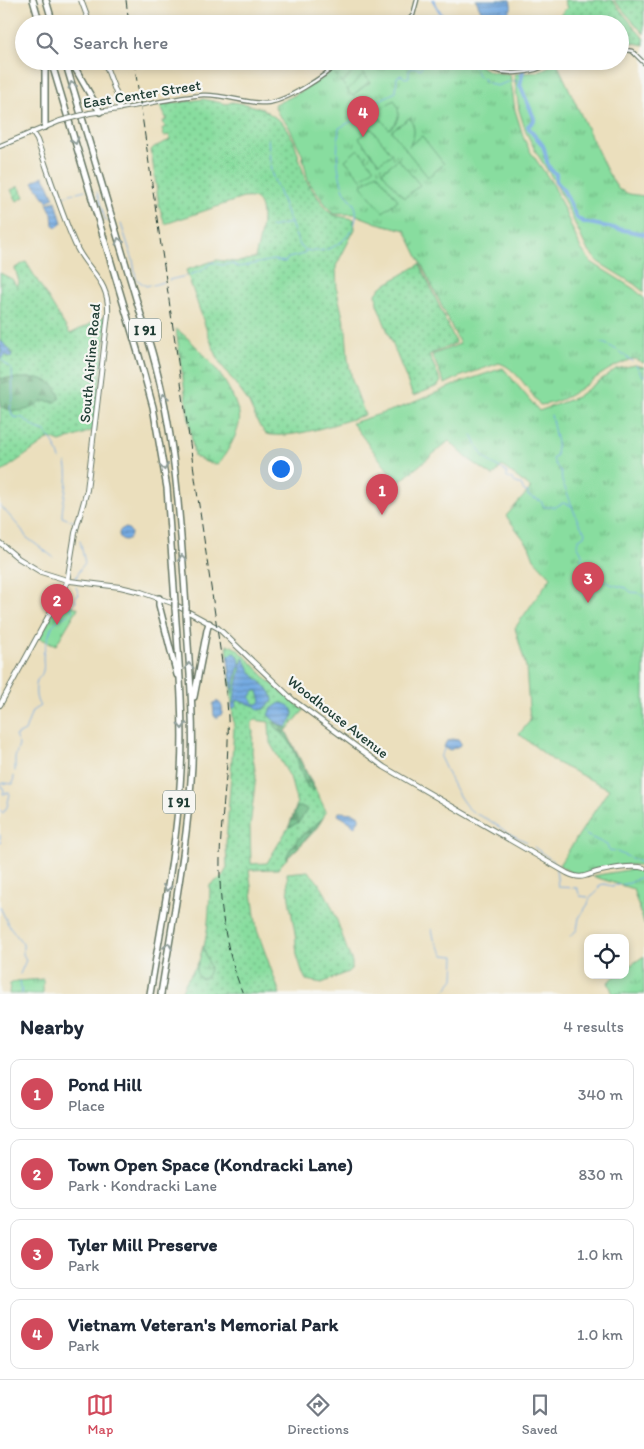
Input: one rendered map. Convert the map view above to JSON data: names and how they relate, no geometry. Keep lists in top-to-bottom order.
{
  "streets": {
    "highway": ["I 91"],
    "main road": ["East Center Street", "South Airline Road", "Woodhouse Avenue"]
  },
  "crossings": [
    ["East Center Street", "South Airline Road"],
    ["South Airline Road", "Woodhouse Avenue"]
  ],
  "page": {
    "search": "Search here",
    "pins": [
      "4",
      "1",
      "3",
      "2"
    ],
    "heading": ["Nearby", "4 results"],
    "list": [
      {
        "mark": "1",
        "name": "Pond Hill",
        "note": "Place",
        "value": "340 m"
      },
      {
        "mark": "2",
        "name": "Town Open Space (Kondracki Lane)",
        "note": "Park · Kondracki Lane",
        "value": "830 m"
      },
      {
        "mark": "3",
        "name": "Tyler Mill Preserve",
        "note": "Park",
        "value": "1.0 km"
      },
      {
        "mark": "4",
        "name": "Vietnam Veteran's Memorial Park",
        "note": "Park",
        "value": "1.0 km"
      }
    ],
    "nav": ["Map", "Directions", "Saved"]
  }
}
